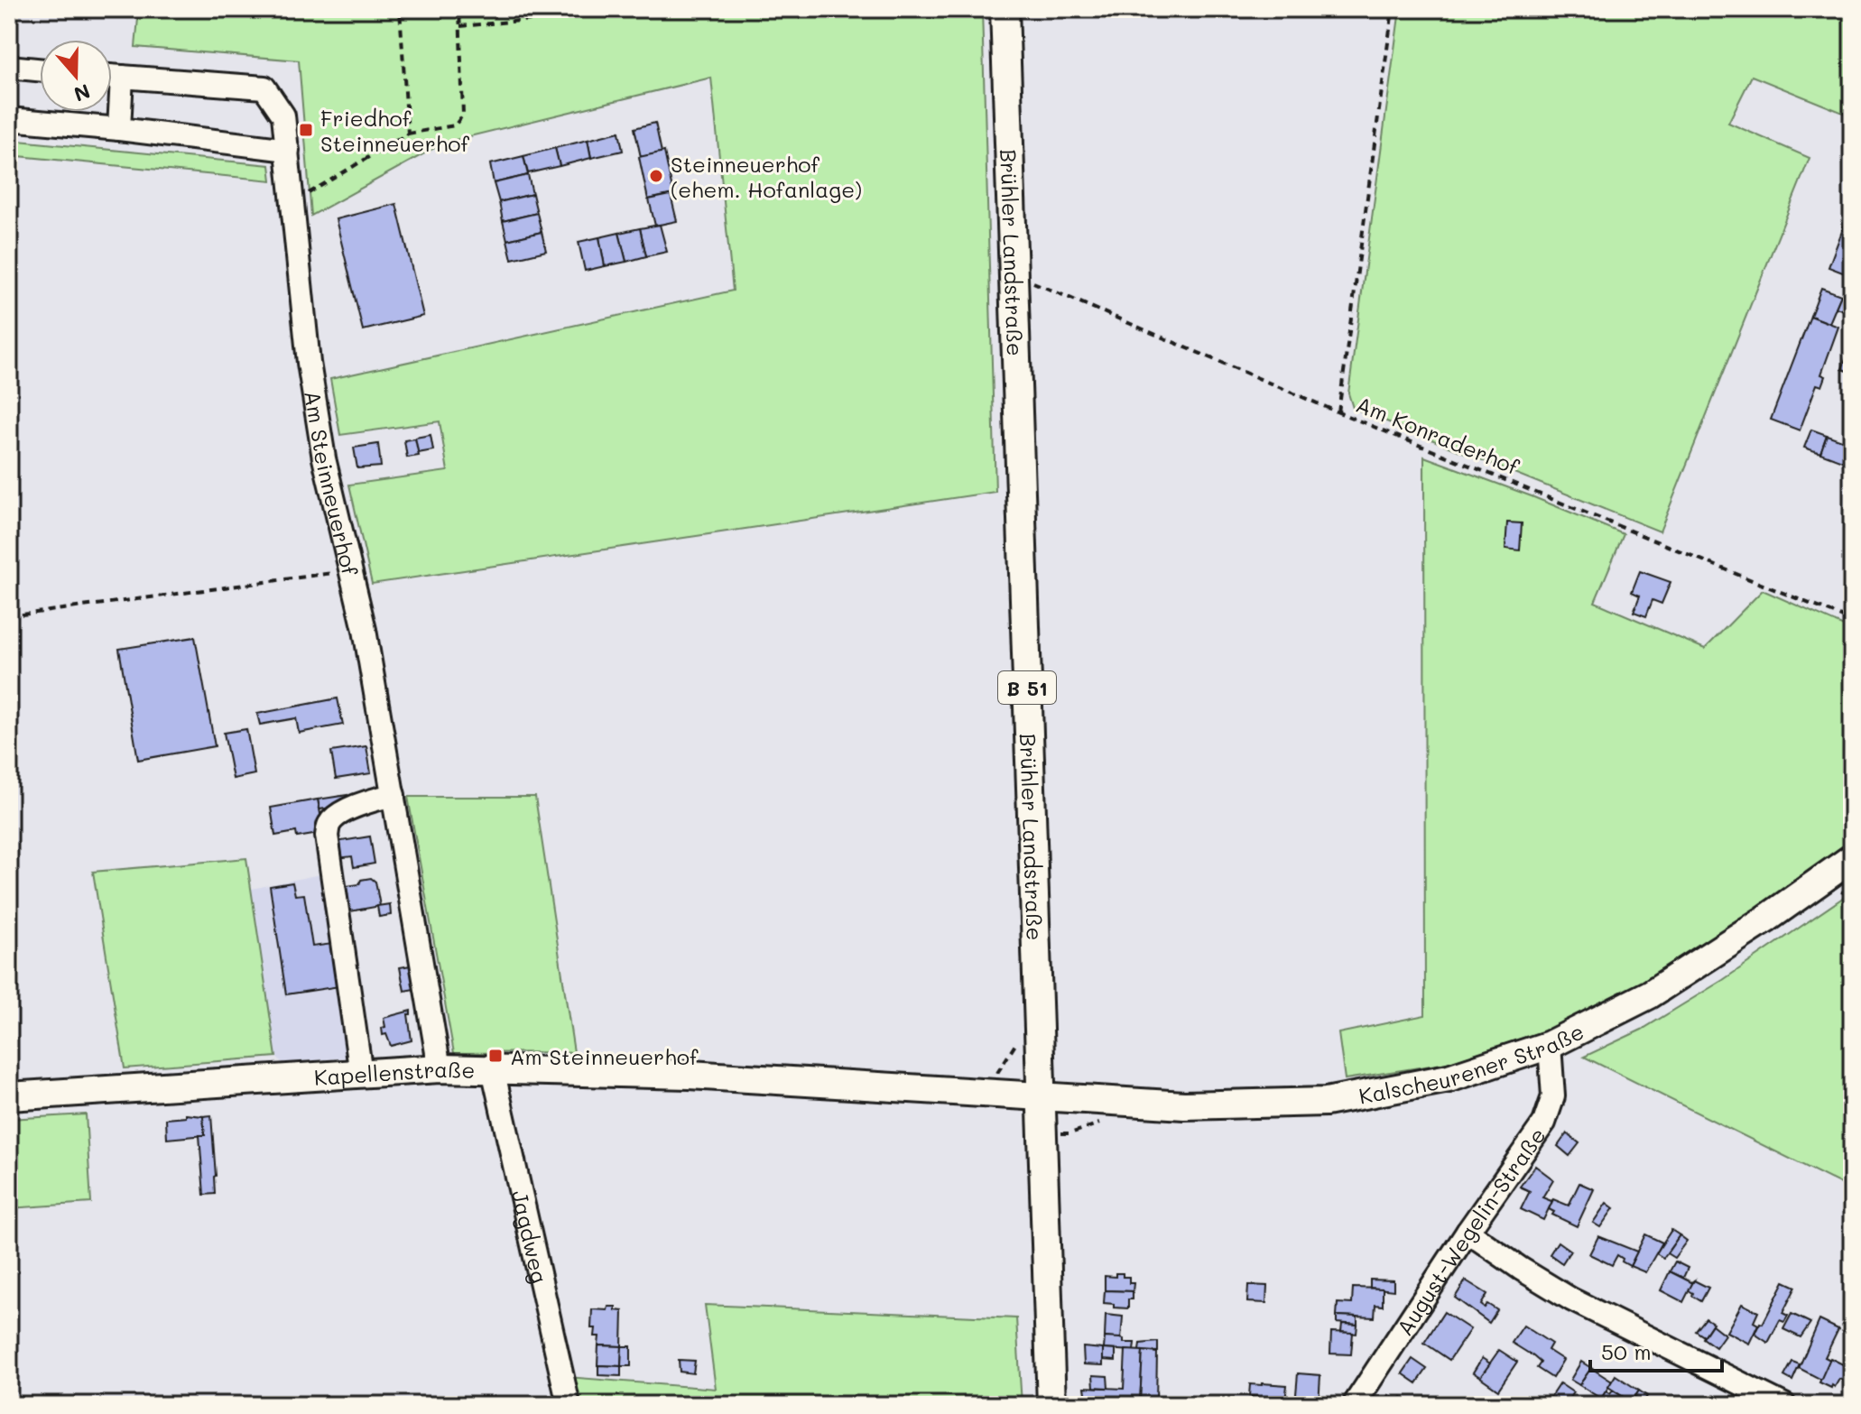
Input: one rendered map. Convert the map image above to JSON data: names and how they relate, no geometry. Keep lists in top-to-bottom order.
{
  "streets": {
    "main road": [
      "Brühler Landstraße",
      "B 51",
      "Kalscheurener Straße",
      "Kapellenstraße"
    ],
    "street": ["Am Steinneuerhof", "August-Wegelin-Straße", "Jagdweg"],
    "path": ["Am Konraderhof"]
  },
  "crossings": [
    ["Brühler Landstraße", "Am Konraderhof"],
    ["Brühler Landstraße", "Kalscheurener Straße"],
    ["Brühler Landstraße", "Kapellenstraße"],
    ["Am Steinneuerhof", "Kapellenstraße"],
    ["Kalscheurener Straße", "Kapellenstraße"],
    ["Kalscheurener Straße", "August-Wegelin-Straße"],
    ["Kapellenstraße", "Jagdweg"]
  ],
  "places": {
    "transit": ["Friedhof Steinneuerhof", "Am Steinneuerhof"],
    "other": ["Steinneuerhof (ehem. Hofanlage)"]
  },
  "scale_bar": "50 m",
  "north": "bottom"
}
